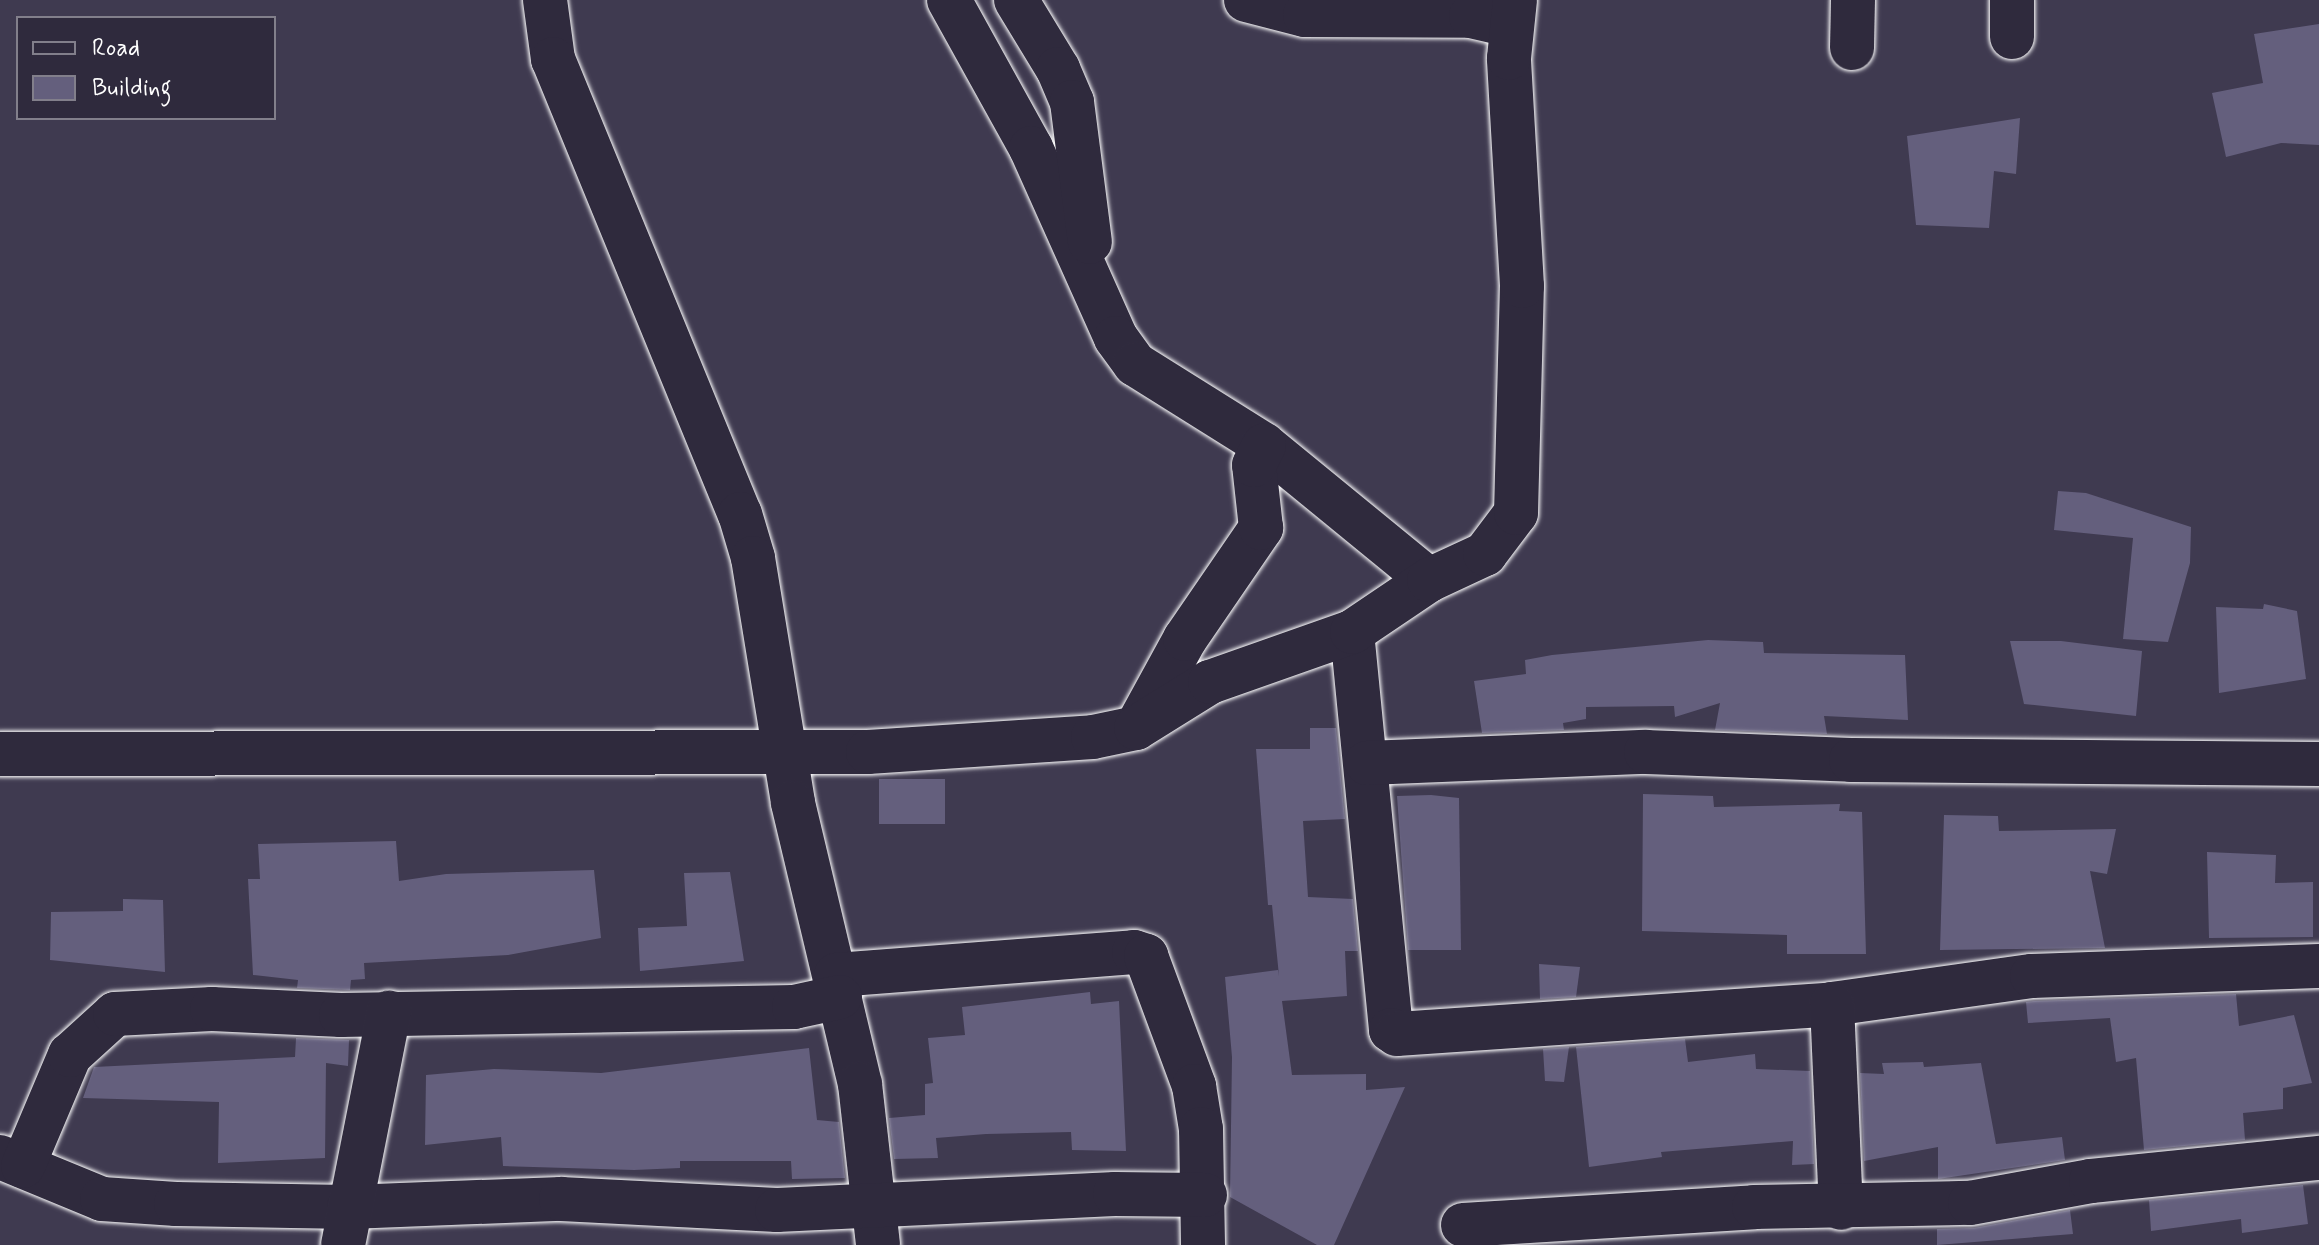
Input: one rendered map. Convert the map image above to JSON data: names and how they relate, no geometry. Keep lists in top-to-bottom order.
{
  "legend": ["Road", "Building"]
}
